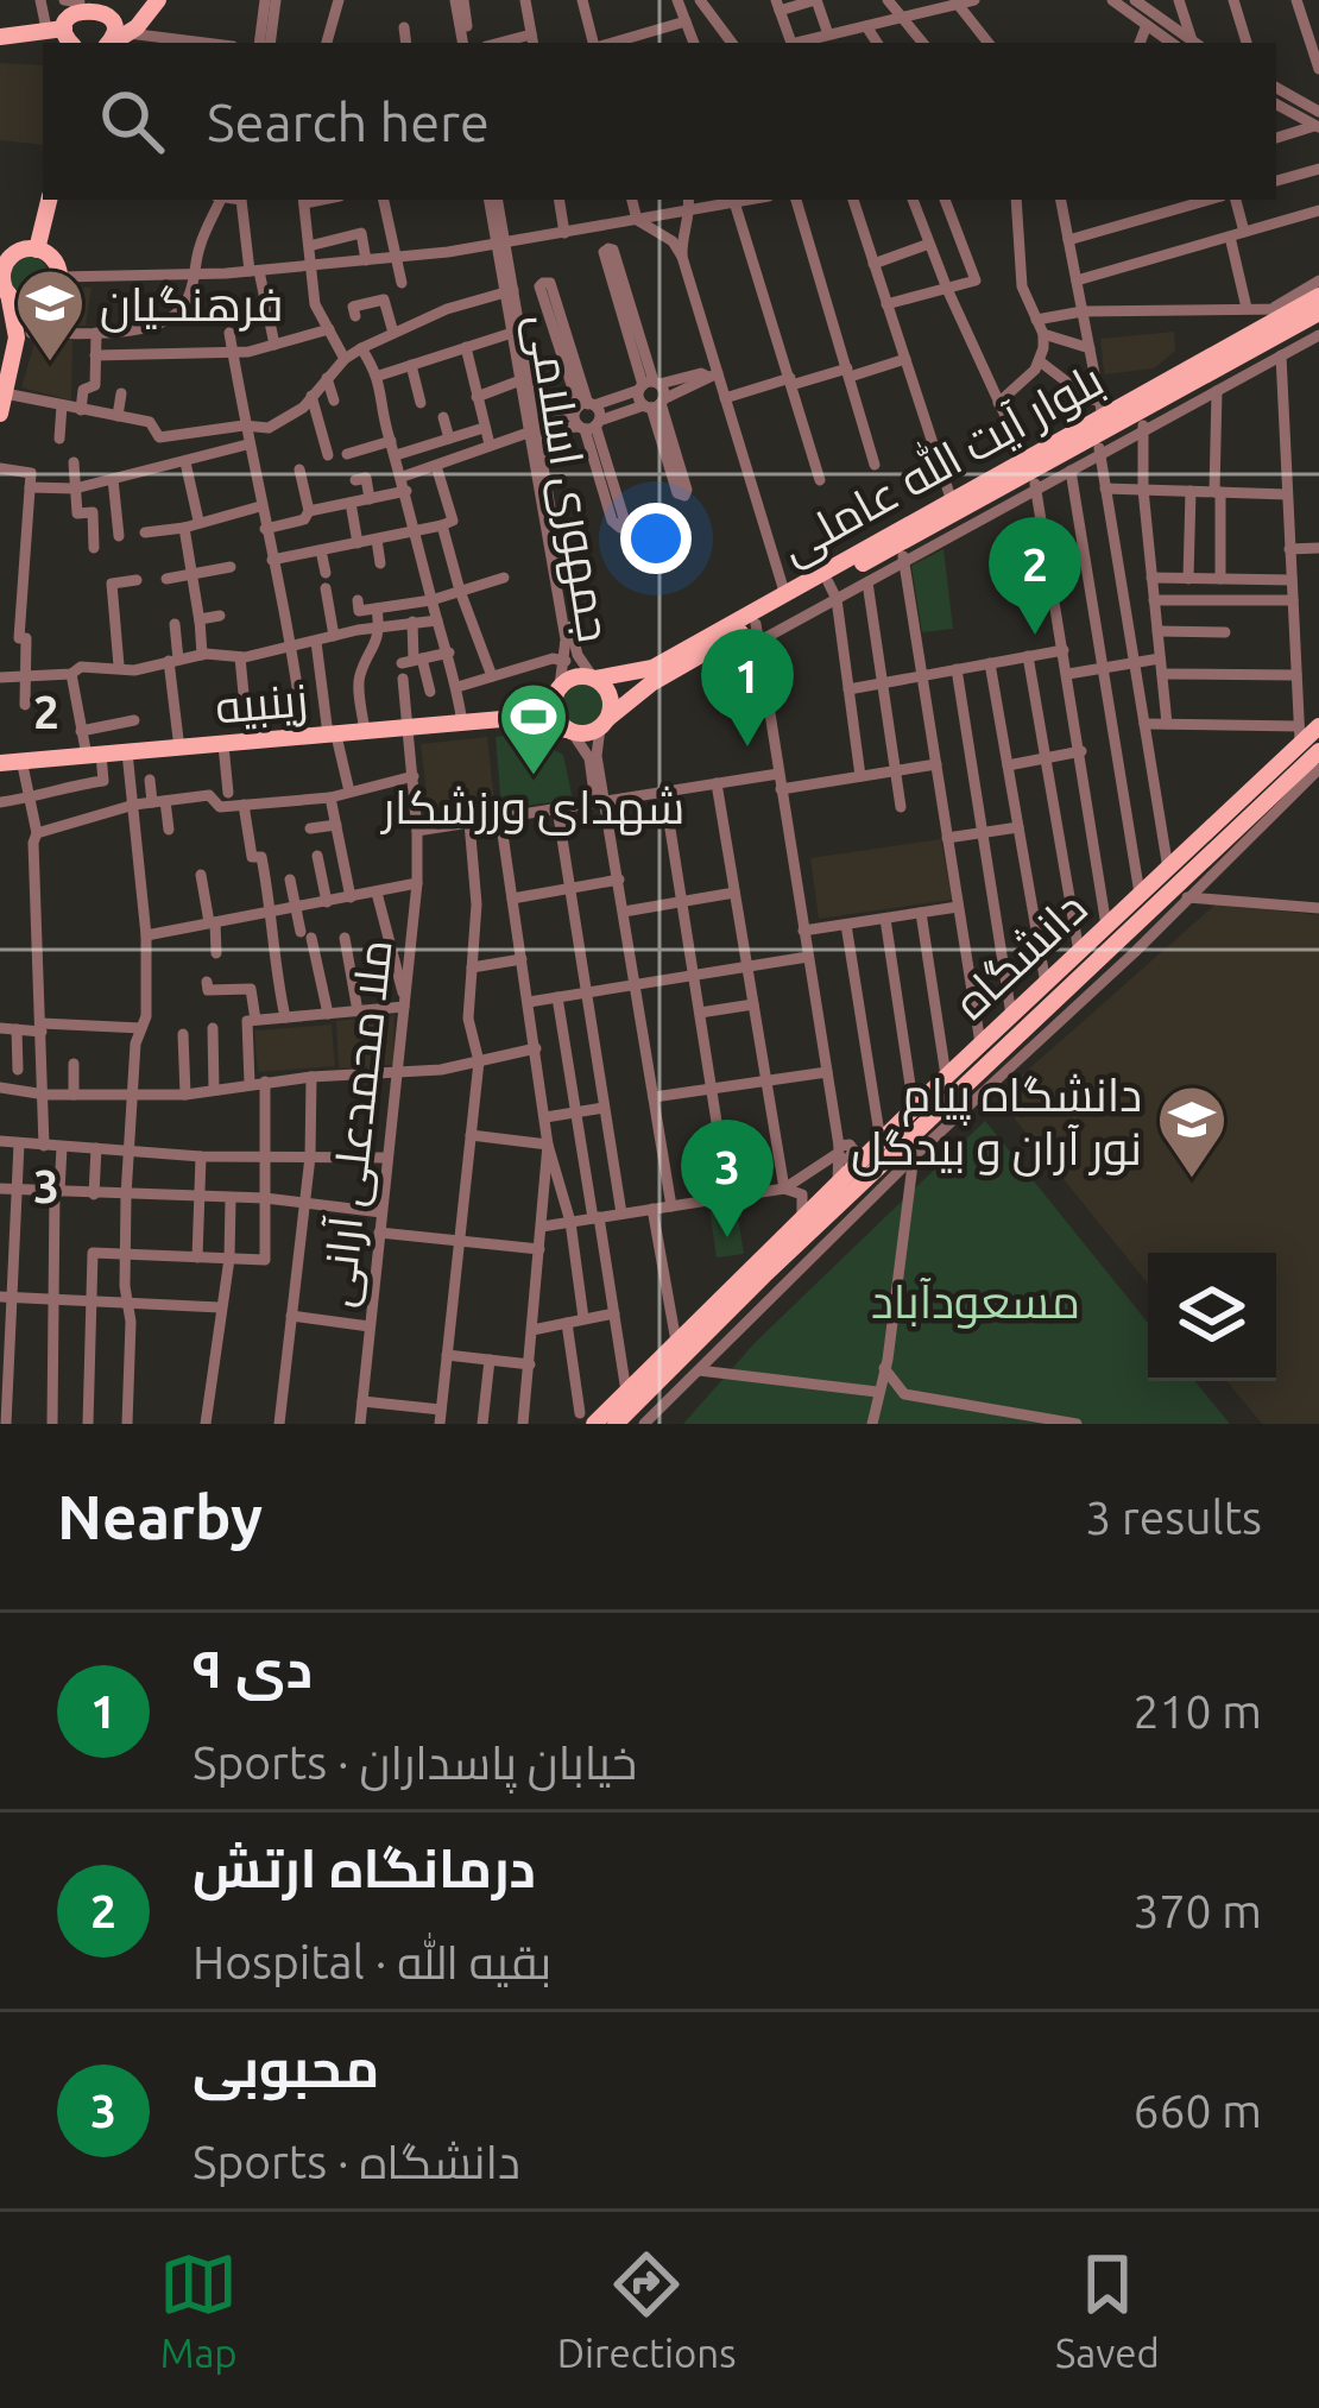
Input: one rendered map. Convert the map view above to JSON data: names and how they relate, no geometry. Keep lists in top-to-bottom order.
{
  "streets": {
    "main road": ["بلوار آیت‌ الله عاملی", "زینبیه", "دانشگاه"],
    "street": ["جمهوری اسلامی", "ملا محمدعلی آرانی"]
  },
  "crossings": [
    ["بلوار آیت‌ الله عاملی", "جمهوری اسلامی"],
    ["بلوار آیت‌ الله عاملی", "زینبیه"],
    ["جمهوری اسلامی", "زینبیه"],
    ["زینبیه", "ملا محمدعلی آرانی"]
  ],
  "parks": ["مسعودآباد"],
  "places": {
    "school or university": ["فرهنگیان", "دانشگاه پیام نور آران و بیدگل"],
    "sports": ["شهدای ورزشکار"]
  },
  "page": {
    "search": "Search here",
    "pins": ["2", "1", "3"],
    "heading": ["Nearby", "3 results"],
    "list": [
      {
        "mark": "1",
        "name": "۹ دی",
        "note": "Sports · خیابان پاسداران",
        "value": "210 m"
      },
      {
        "mark": "2",
        "name": "درمانگاه ارتش",
        "note": "Hospital · بقیه الله",
        "value": "370 m"
      },
      {
        "mark": "3",
        "name": "محبوبی",
        "note": "Sports · دانشگاه",
        "value": "660 m"
      }
    ],
    "nav": ["Map", "Directions", "Saved"]
  },
  "grid": {
    "rows": ["2", "3"]
  }
}
